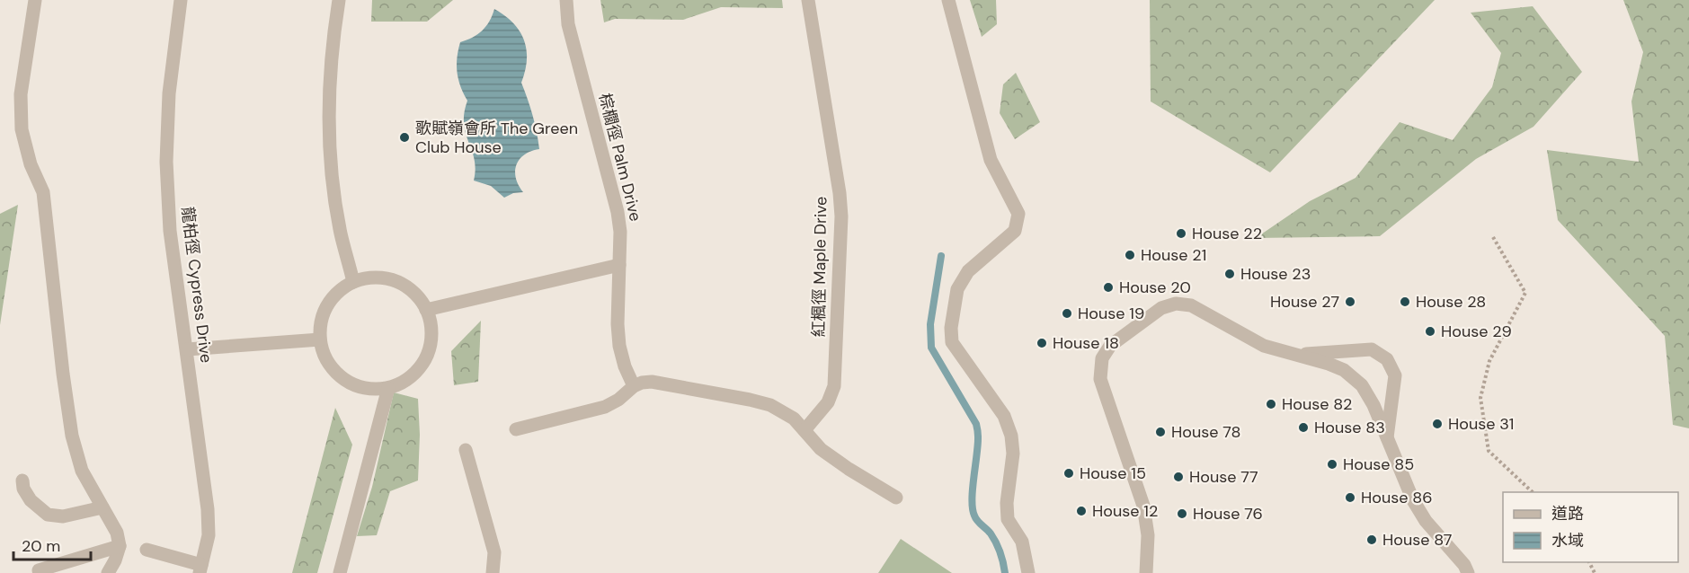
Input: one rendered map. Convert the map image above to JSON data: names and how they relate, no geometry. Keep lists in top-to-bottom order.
{
  "streets": {
    "street": ["棕櫚徑 Palm Drive", "紅楓徑 Maple Drive", "龍柏徑 Cypress Drive"]
  },
  "places": [
    "歌賦嶺會所 The Green Club House",
    "House 22",
    "House 21",
    "House 23",
    "House 20",
    "House 27",
    "House 28",
    "House 19",
    "House 29",
    "House 18",
    "House 82",
    "House 31",
    "House 83",
    "House 78",
    "House 85",
    "House 15",
    "House 77",
    "House 86",
    "House 12",
    "House 76",
    "House 87"
  ],
  "legend": ["道路", "水域"],
  "scale_bar": "20 m"
}
